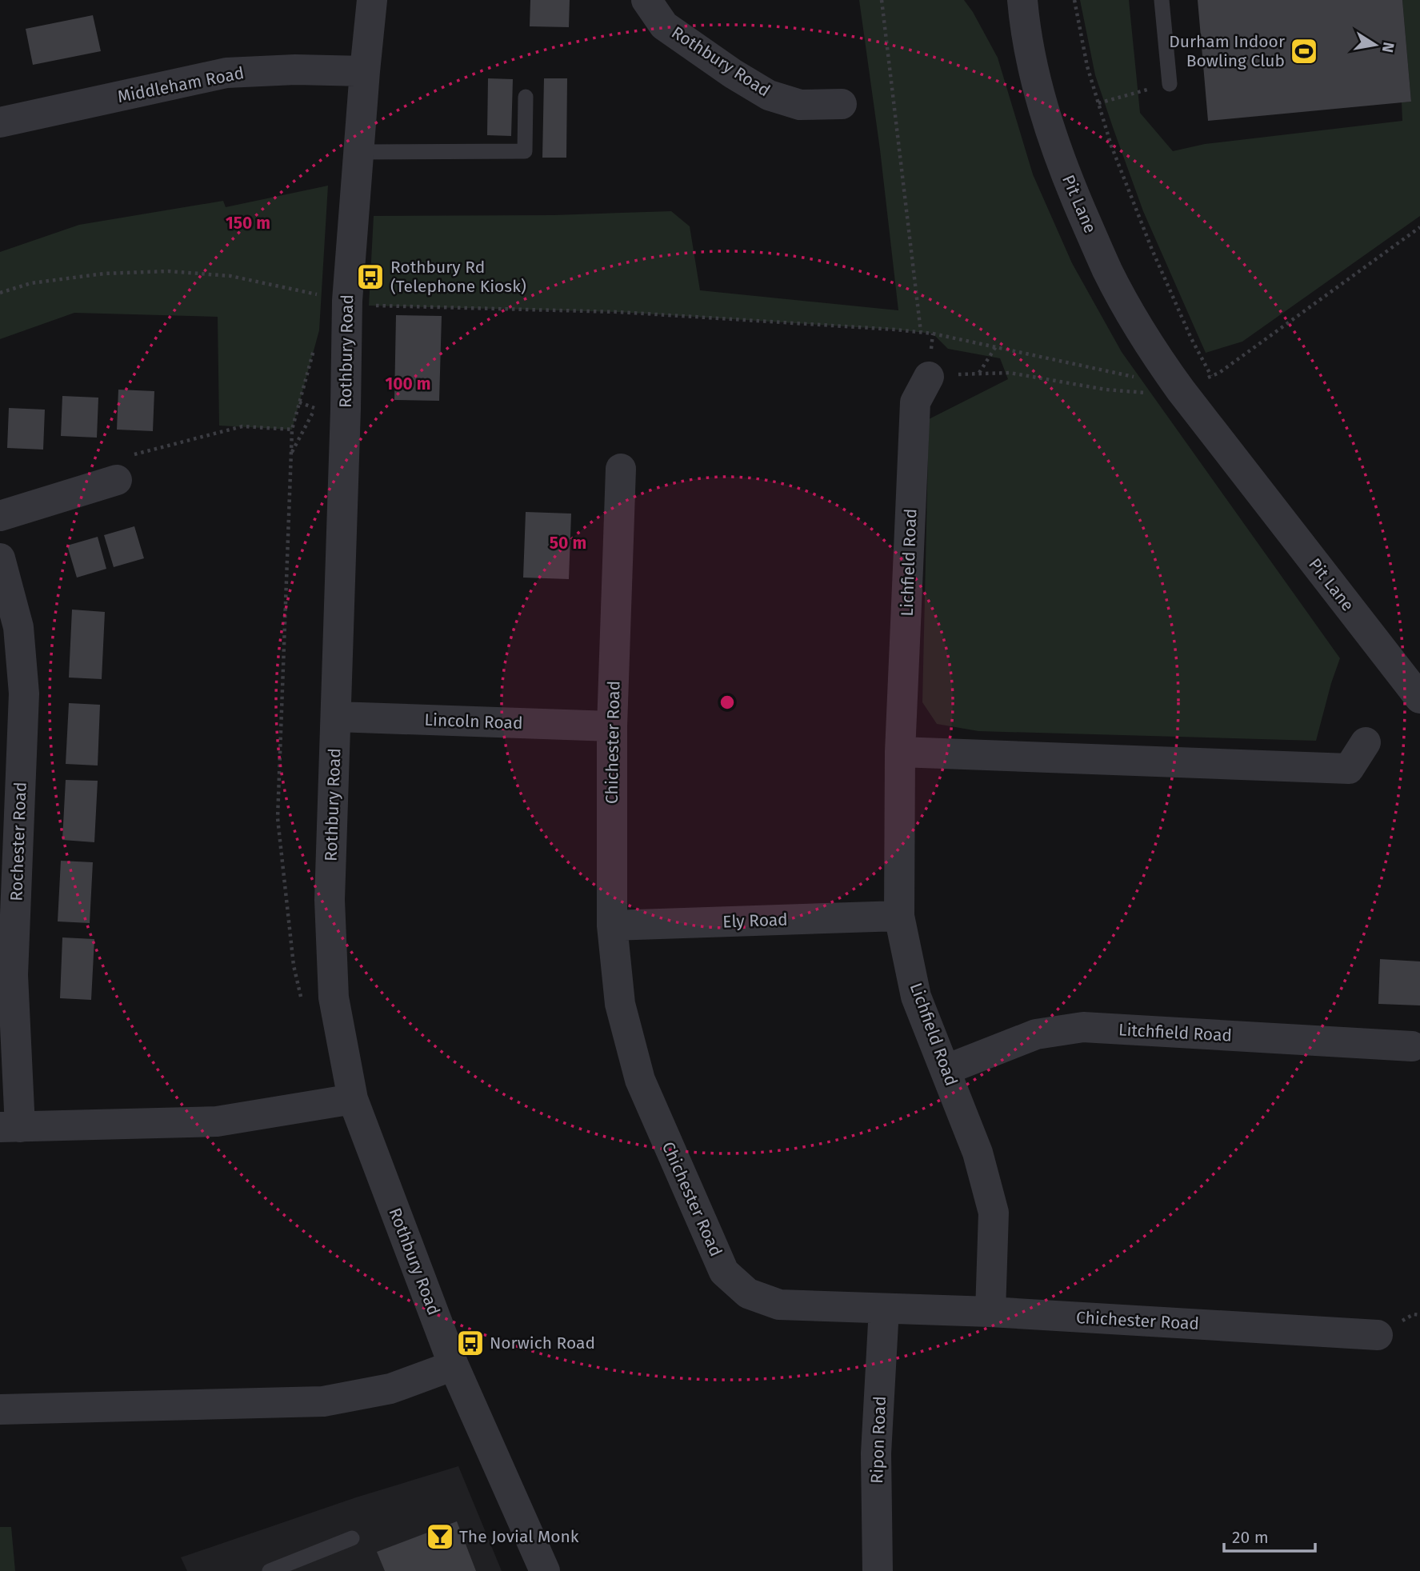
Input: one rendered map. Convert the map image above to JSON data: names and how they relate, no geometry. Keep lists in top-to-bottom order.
{
  "streets": {
    "street": [
      "Rothbury Road",
      "Middleham Road",
      "Pit Lane",
      "Lichfield Road",
      "Lincoln Road",
      "Chichester Road",
      "Rochester Road",
      "Ely Road",
      "Litchfield Road",
      "Ripon Road"
    ]
  },
  "crossings": [
    ["Rothbury Road", "Middleham Road"],
    ["Rothbury Road", "Lincoln Road"],
    ["Rothbury Road", "Rochester Road"],
    ["Lichfield Road", "Chichester Road"],
    ["Lichfield Road", "Ely Road"],
    ["Lichfield Road", "Litchfield Road"],
    ["Lincoln Road", "Chichester Road"],
    ["Chichester Road", "Ely Road"],
    ["Chichester Road", "Ripon Road"]
  ],
  "places": {
    "sports": ["Durham Indoor Bowling Club"],
    "bus stop": ["Rothbury Rd (Telephone Kiosk)", "Norwich Road"],
    "bar": ["The Jovial Monk"]
  },
  "scale_bar": "20 m",
  "north": "right",
  "rings": ["150 m", "100 m", "50 m"]
}
